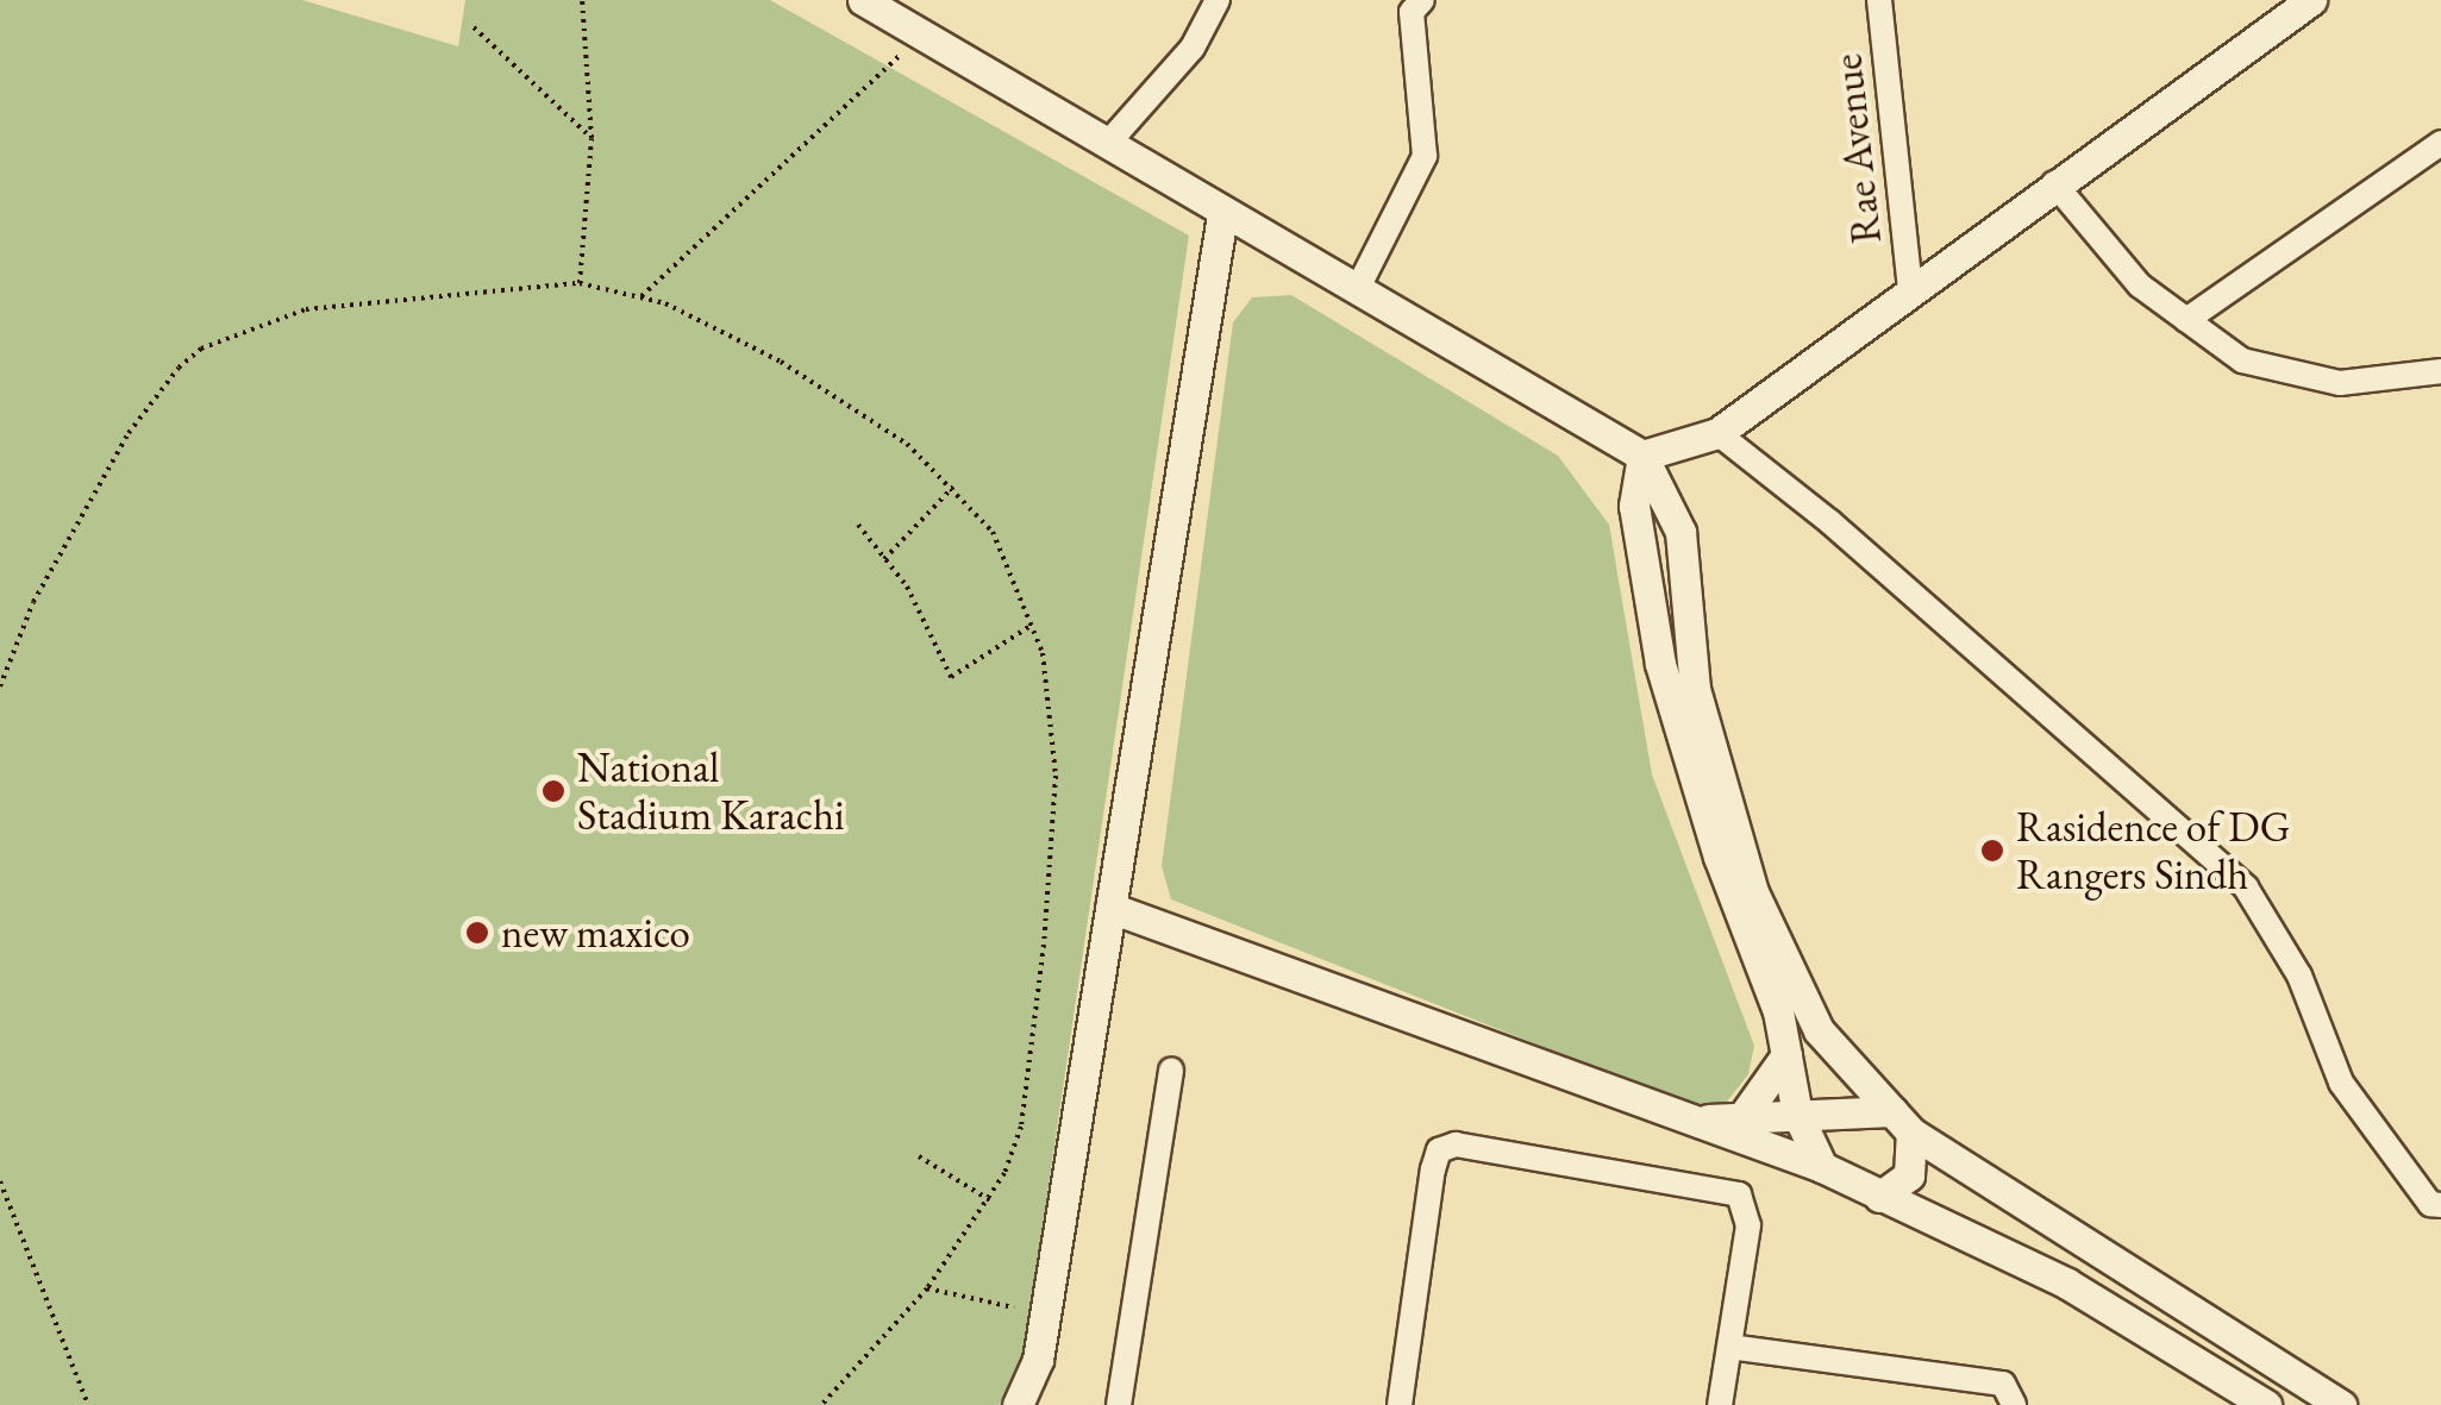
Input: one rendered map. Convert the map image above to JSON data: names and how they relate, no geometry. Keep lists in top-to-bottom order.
{
  "streets": {
    "street": ["Rae Avenue"]
  },
  "places": ["National Stadium Karachi", "Rasidence of DG Rangers Sindh", "new maxico"]
}
